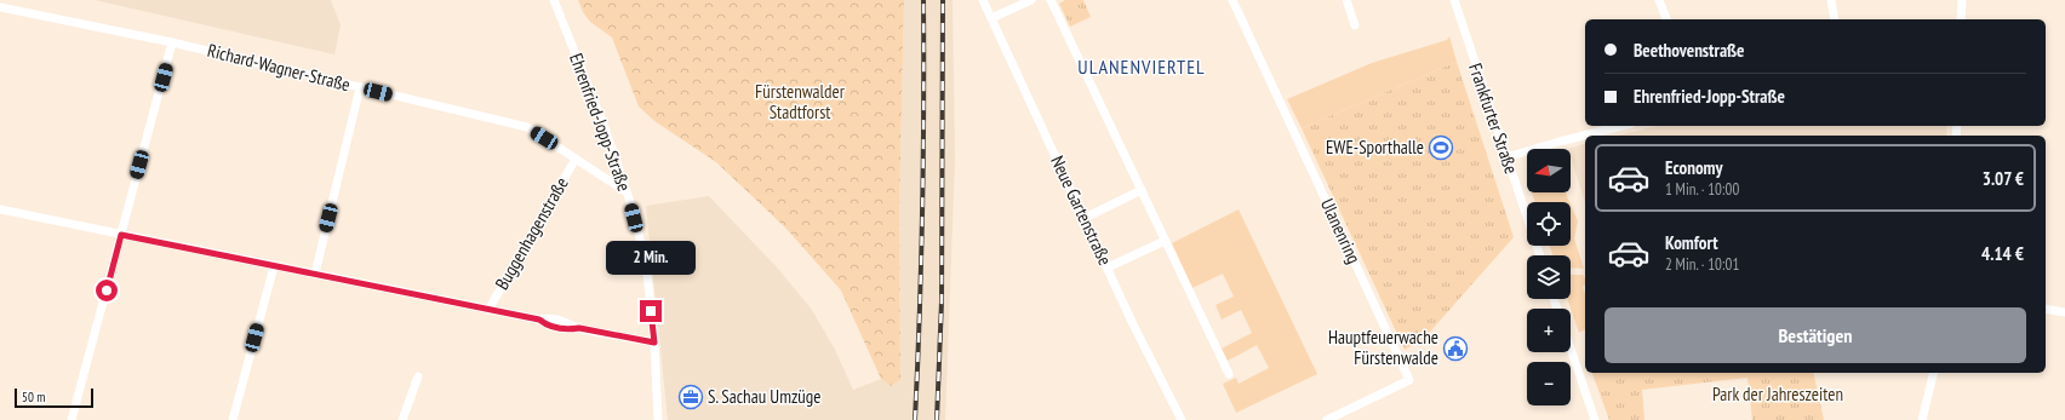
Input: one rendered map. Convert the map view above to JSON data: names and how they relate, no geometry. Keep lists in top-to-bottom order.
{
  "streets": {
    "street": [
      "Richard-Wagner-Straße",
      "Frankfurter Straße",
      "Ehrenfried-Jopp-Straße",
      "Neue Gartenstraße",
      "Ulanenring",
      "Buggenhagenstraße"
    ]
  },
  "crossings": [
    ["Richard-Wagner-Straße", "Ehrenfried-Jopp-Straße"],
    ["Richard-Wagner-Straße", "Buggenhagenstraße"]
  ],
  "districts": ["ULANENVIERTEL"],
  "parks": ["Fürstenwalder Stadtforst", "Park der Jahreszeiten"],
  "places": {
    "sports": ["EWE-Sporthalle"],
    "public building": ["Hauptfeuerwache Fürstenwalde"],
    "office": ["S. Sachau Umzüge"]
  },
  "scale_bar": "50 m",
  "north": "left",
  "page": {
    "banner": ["Beethovenstraße", "Ehrenfried-Jopp-Straße"],
    "list": [
      {
        "name": "Economy",
        "note": "1 Min. · 10:00",
        "value": "3.07 €"
      },
      {
        "name": "Komfort",
        "note": "2 Min. · 10:01",
        "value": "4.14 €"
      }
    ],
    "map_buttons": ["+", "−"],
    "bubble": "2 Min.",
    "buttons": "Bestätigen",
    "scale": "50 m"
  }
}
